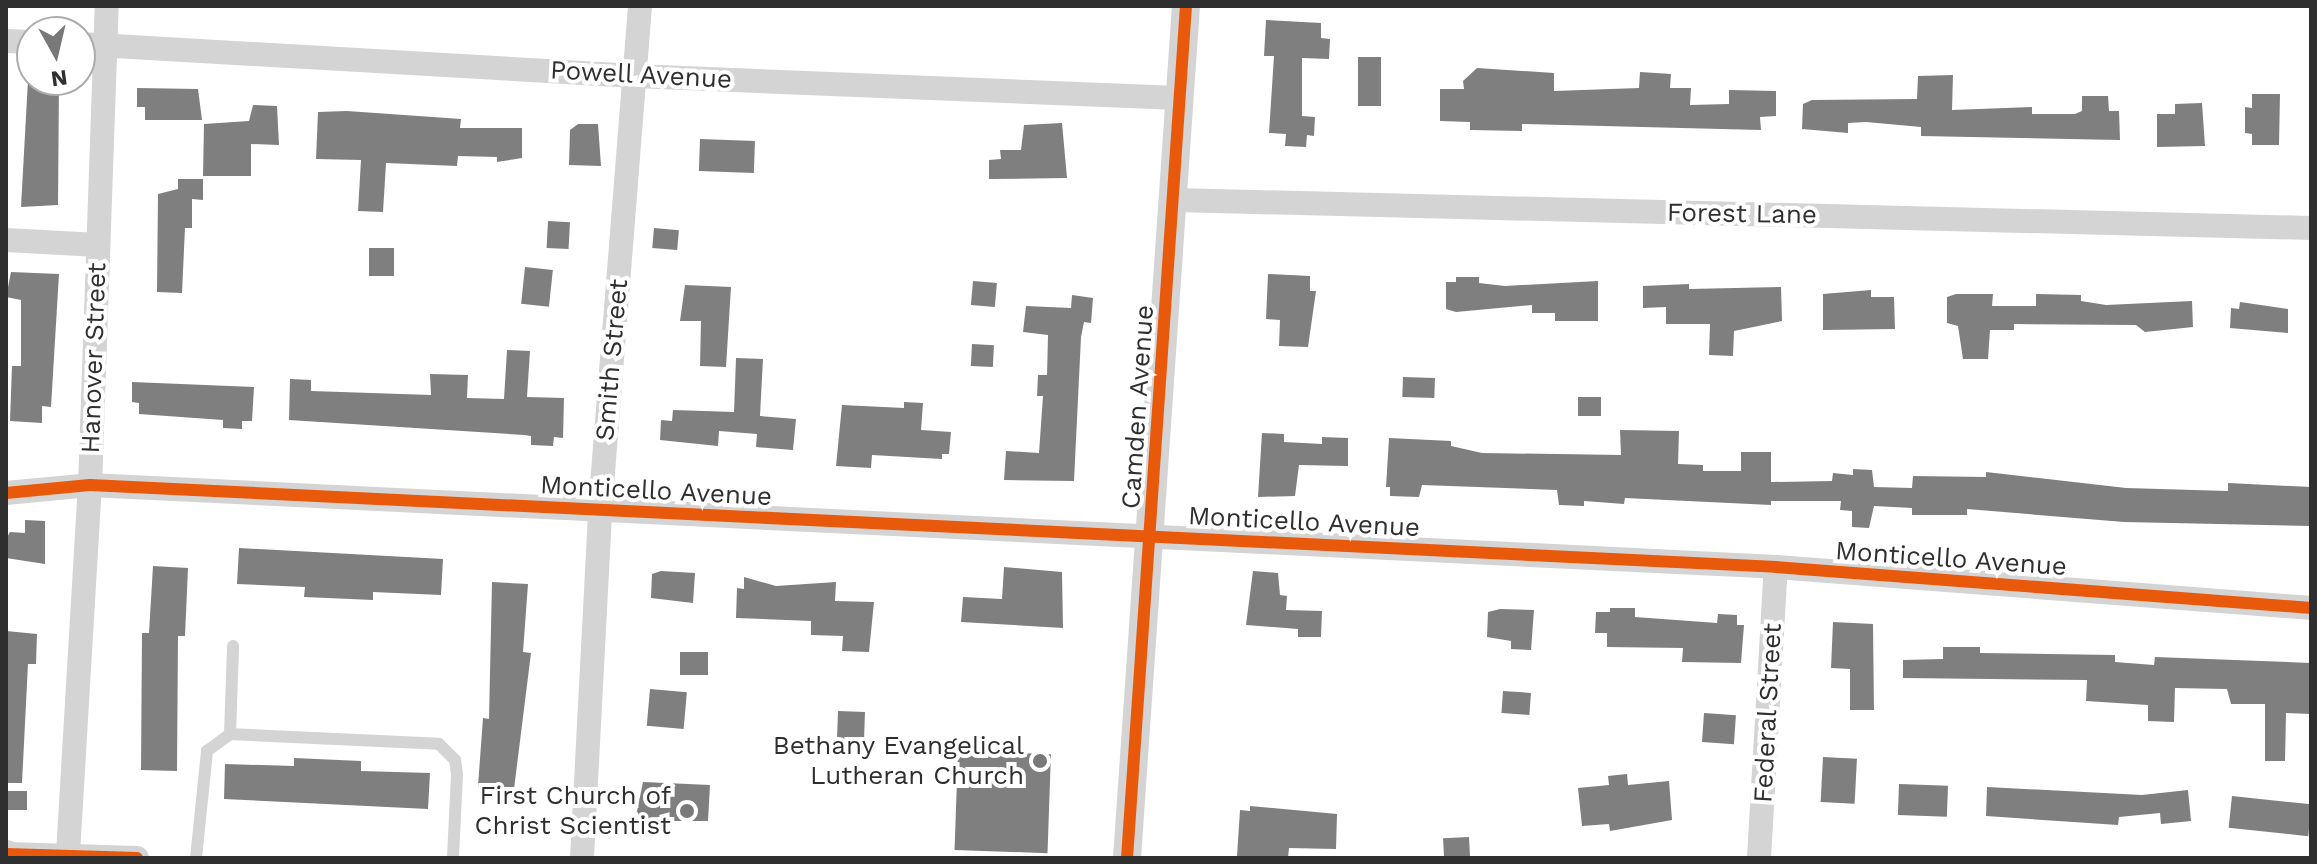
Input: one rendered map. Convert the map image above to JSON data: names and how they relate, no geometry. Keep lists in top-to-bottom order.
{
  "streets": {
    "street": [
      "Powell Avenue",
      "Forest Lane",
      "Hanover Street",
      "Smith Street",
      "Camden Avenue",
      "Monticello Avenue",
      "Federal Street"
    ]
  },
  "crossings": [
    ["Powell Avenue", "Smith Street"],
    ["Powell Avenue", "Camden Avenue"],
    ["Forest Lane", "Camden Avenue"],
    ["Hanover Street", "Monticello Avenue"],
    ["Smith Street", "Monticello Avenue"],
    ["Camden Avenue", "Monticello Avenue"],
    ["Monticello Avenue", "Federal Street"]
  ],
  "places": ["Bethany Evangelical Lutheran Church", "First Church of Christ Scientist"],
  "north": "bottom"
}
